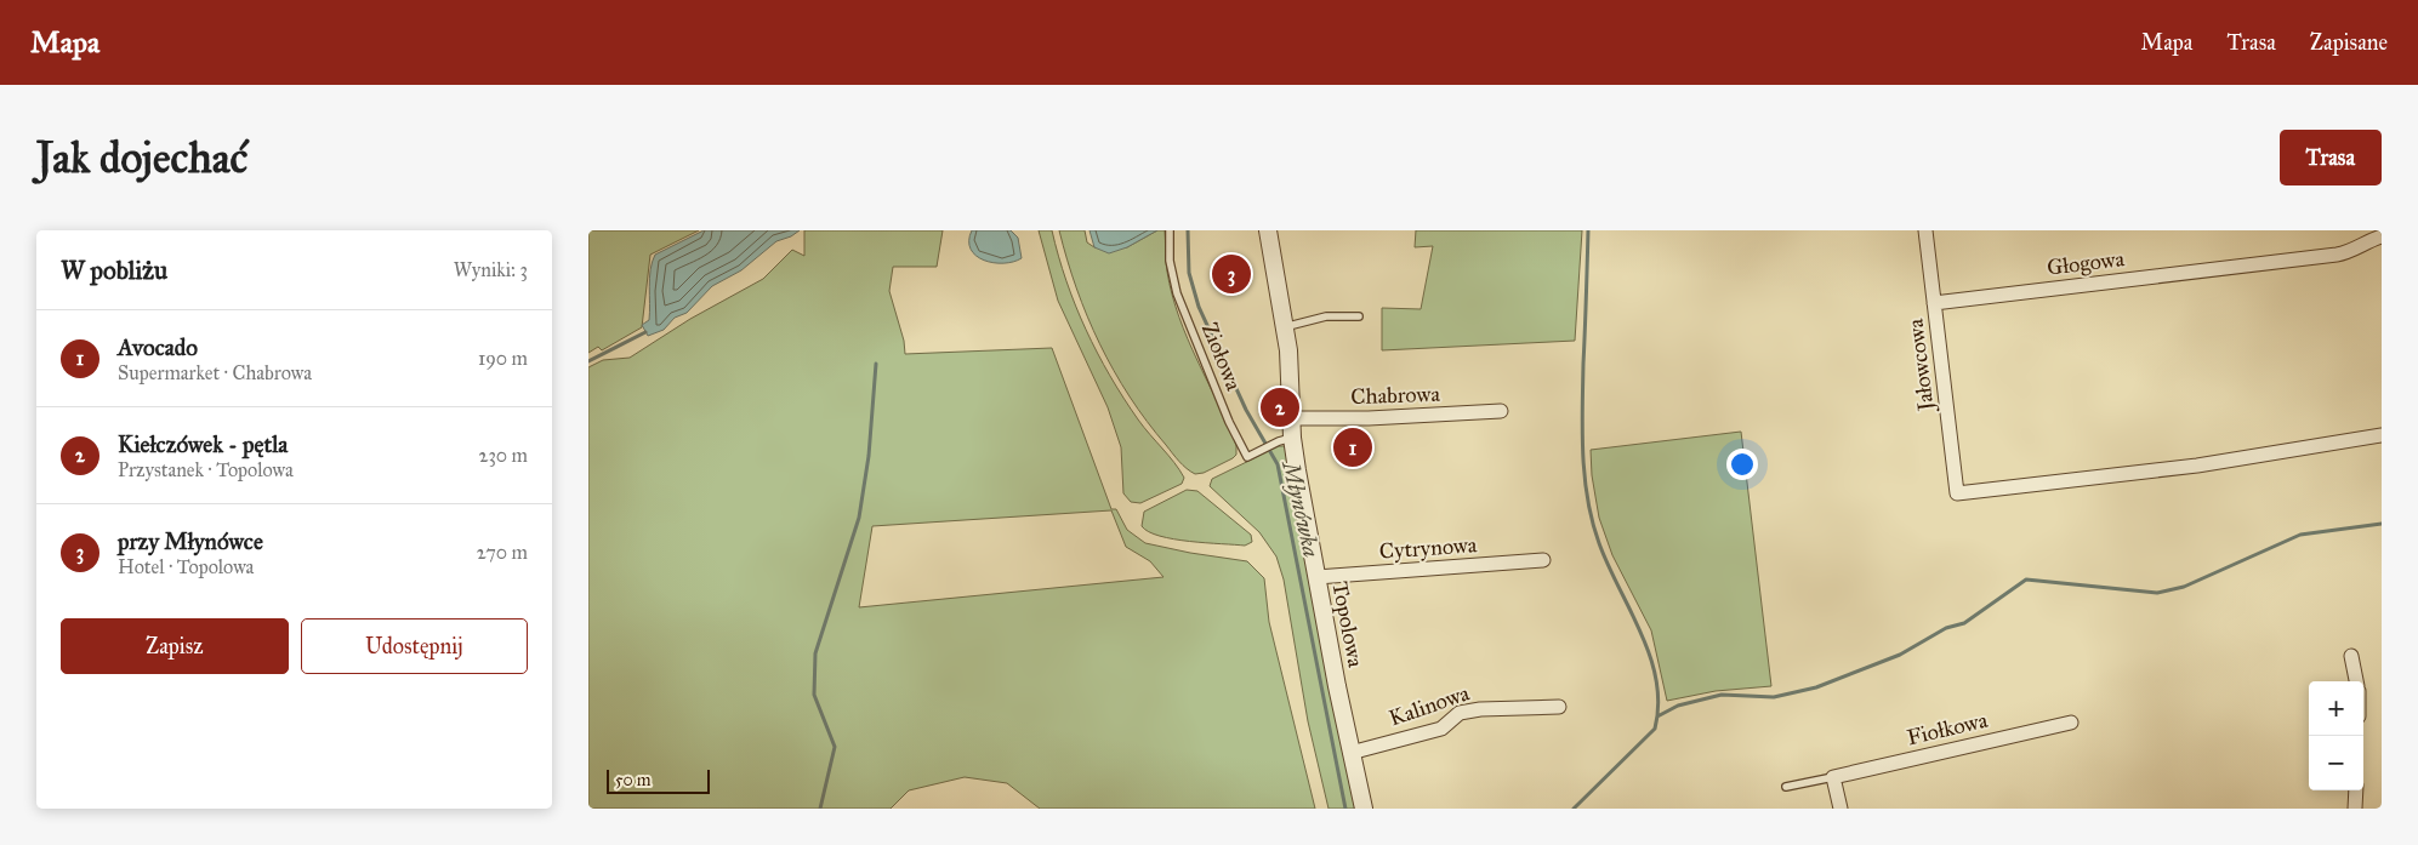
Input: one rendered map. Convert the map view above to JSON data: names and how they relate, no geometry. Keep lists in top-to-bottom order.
{
  "streets": {
    "street": [
      "Głogowa",
      "Jałowcowa",
      "Chabrowa",
      "Cytrynowa",
      "Topolowa",
      "Kalinowa",
      "Fiołkowa"
    ],
    "lane": ["Ziołowa"]
  },
  "crossings": [
    ["Głogowa", "Jałowcowa"],
    ["Ziołowa", "Topolowa"],
    ["Chabrowa", "Topolowa"],
    ["Cytrynowa", "Topolowa"],
    ["Topolowa", "Kalinowa"]
  ],
  "water": ["Młynówka"],
  "scale_bar": "50 m",
  "page": {
    "header": "Mapa",
    "nav": ["Mapa", "Trasa", "Zapisane"],
    "buttons": [
      "Trasa",
      ["Zapisz", "Udostępnij"]
    ],
    "title": "Jak dojechać",
    "heading": ["W pobliżu", "Wyniki: 3"],
    "pins": ["3", "2", "1"],
    "list": [
      {
        "mark": "1",
        "name": "Avocado",
        "note": "Supermarket · Chabrowa",
        "value": "190 m"
      },
      {
        "mark": "2",
        "name": "Kiełczówek - pętla",
        "note": "Przystanek · Topolowa",
        "value": "230 m"
      },
      {
        "mark": "3",
        "name": "przy Młynówce",
        "note": "Hotel · Topolowa",
        "value": "270 m"
      }
    ],
    "map_buttons": ["+", "−"],
    "scale": "50 m"
  }
}
